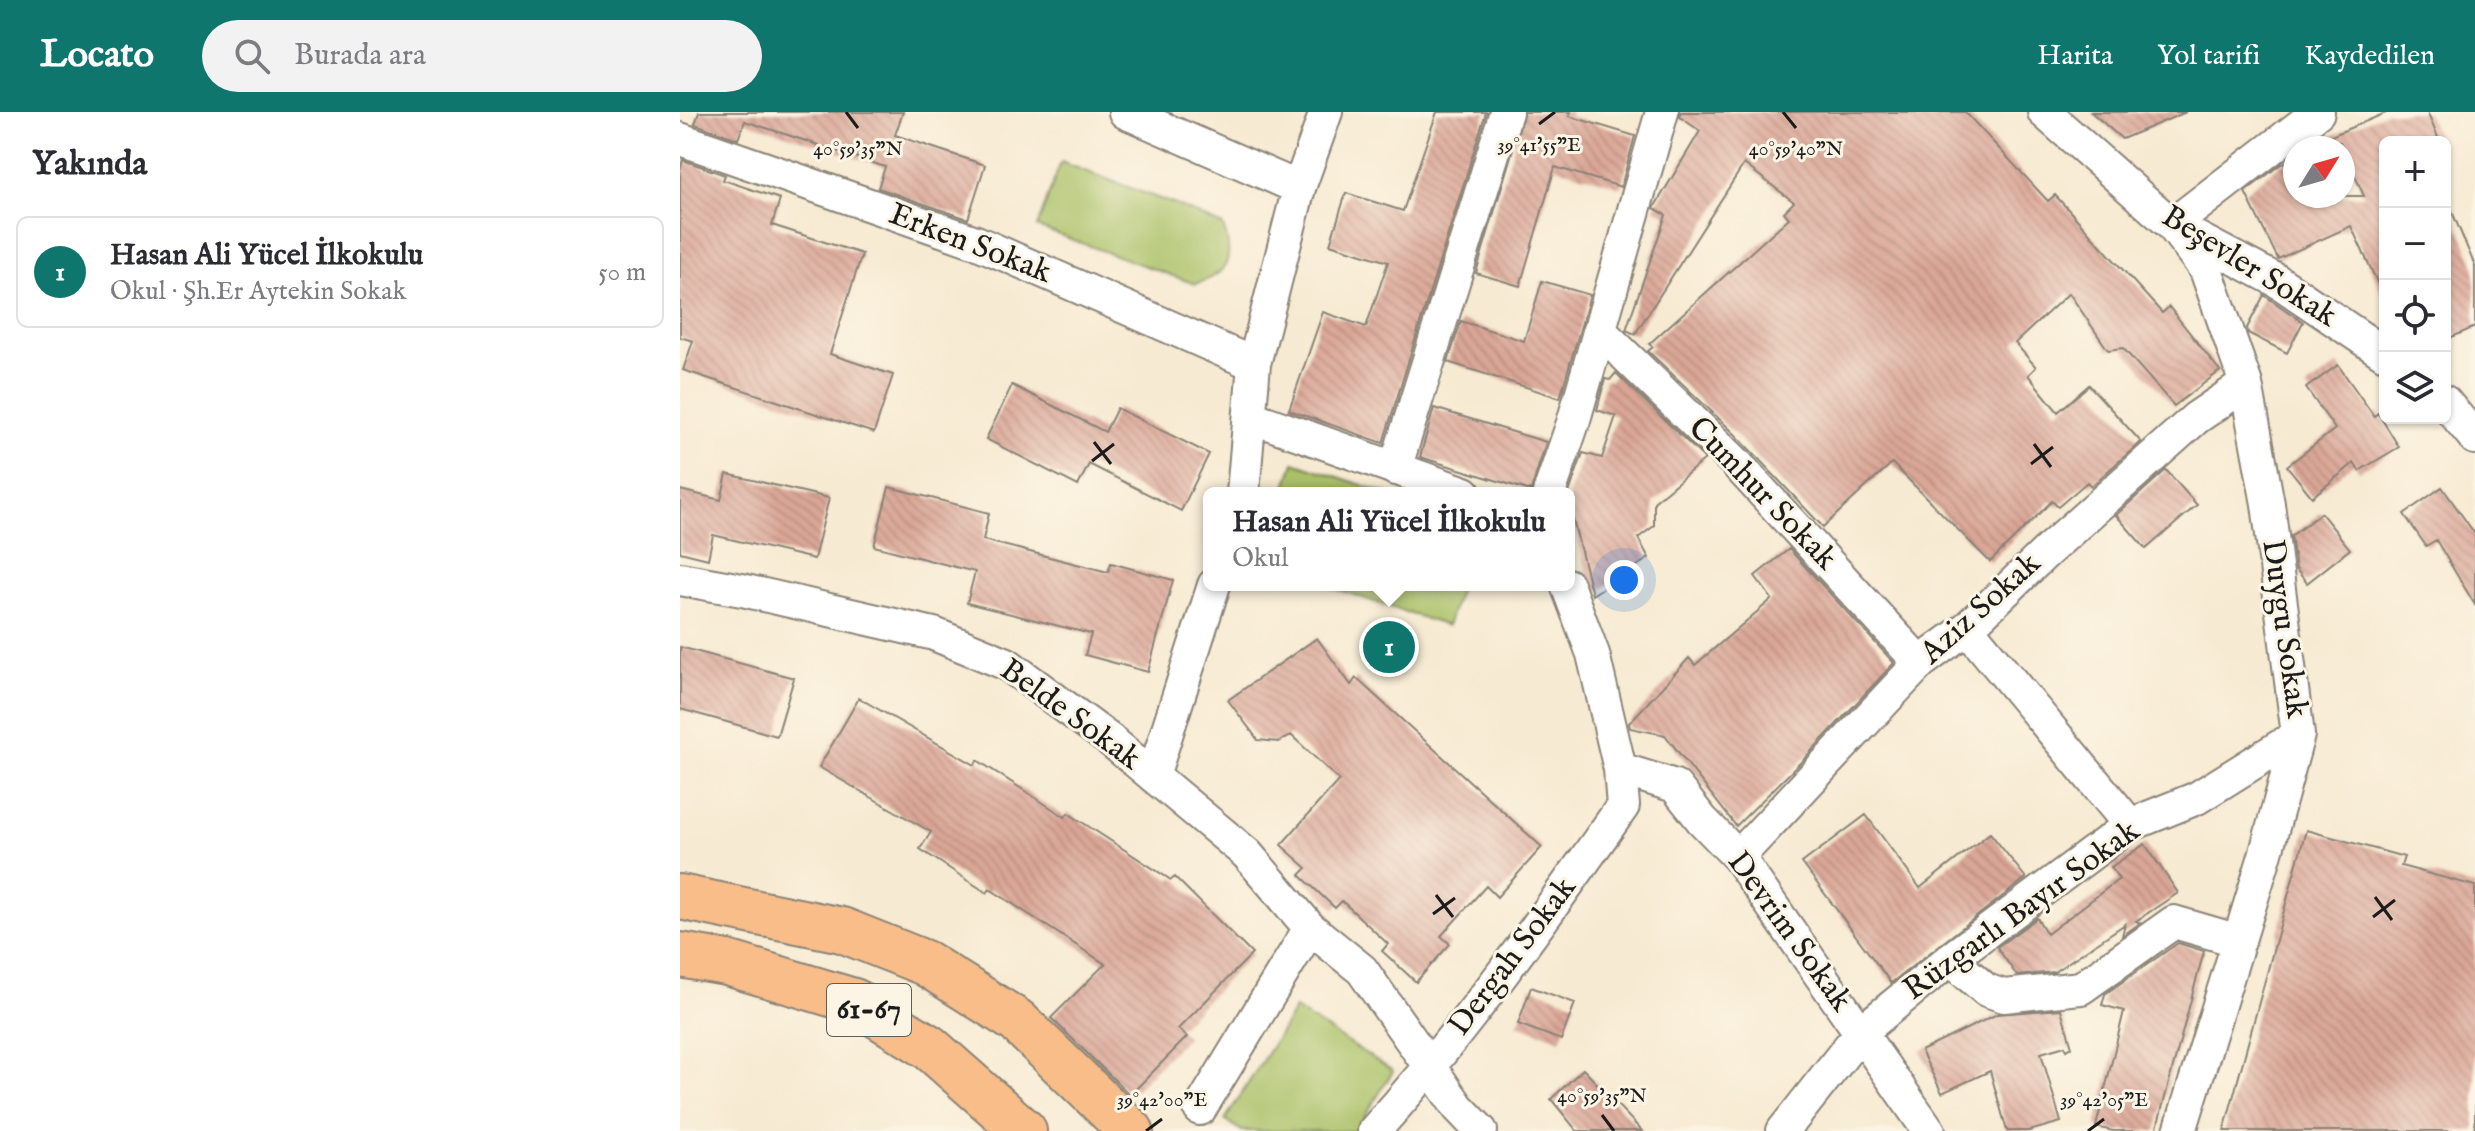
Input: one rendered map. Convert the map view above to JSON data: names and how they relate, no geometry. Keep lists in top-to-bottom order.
{
  "streets": {
    "main road": ["61-67"],
    "street": [
      "Erken Sokak",
      "Beşevler Sokak",
      "Cumhur Sokak",
      "Aziz Sokak",
      "Duygu Sokak",
      "Belde Sokak",
      "Rüzgarlı Bayır Sokak",
      "Devrim Sokak",
      "Dergah Sokak"
    ]
  },
  "crossings": [
    ["Beşevler Sokak", "Duygu Sokak"],
    ["Cumhur Sokak", "Aziz Sokak"],
    ["Aziz Sokak", "Duygu Sokak"],
    ["Aziz Sokak", "Devrim Sokak"],
    ["Duygu Sokak", "Rüzgarlı Bayır Sokak"],
    ["Belde Sokak", "Dergah Sokak"],
    ["Rüzgarlı Bayır Sokak", "Devrim Sokak"],
    ["Devrim Sokak", "Dergah Sokak"]
  ],
  "north": "top right",
  "page": {
    "header": "Locato",
    "search": "Burada ara",
    "nav": ["Harita", "Yol tarifi", "Kaydedilen"],
    "heading": "Yakında",
    "map_buttons": ["+", "−"],
    "list": [
      {
        "mark": "1",
        "name": "Hasan Ali Yücel İlkokulu",
        "note": "Okul · Şh.Er Aytekin Sokak",
        "value": "50 m"
      }
    ],
    "popup": ["Hasan Ali Yücel İlkokulu", "Okul"],
    "pins": "1"
  },
  "coordinates": [
    "39°41'55\"E",
    "40°59'35\"N",
    "40°59'40\"N",
    "39°42'00\"E",
    "39°42'05\"E"
  ]
}
